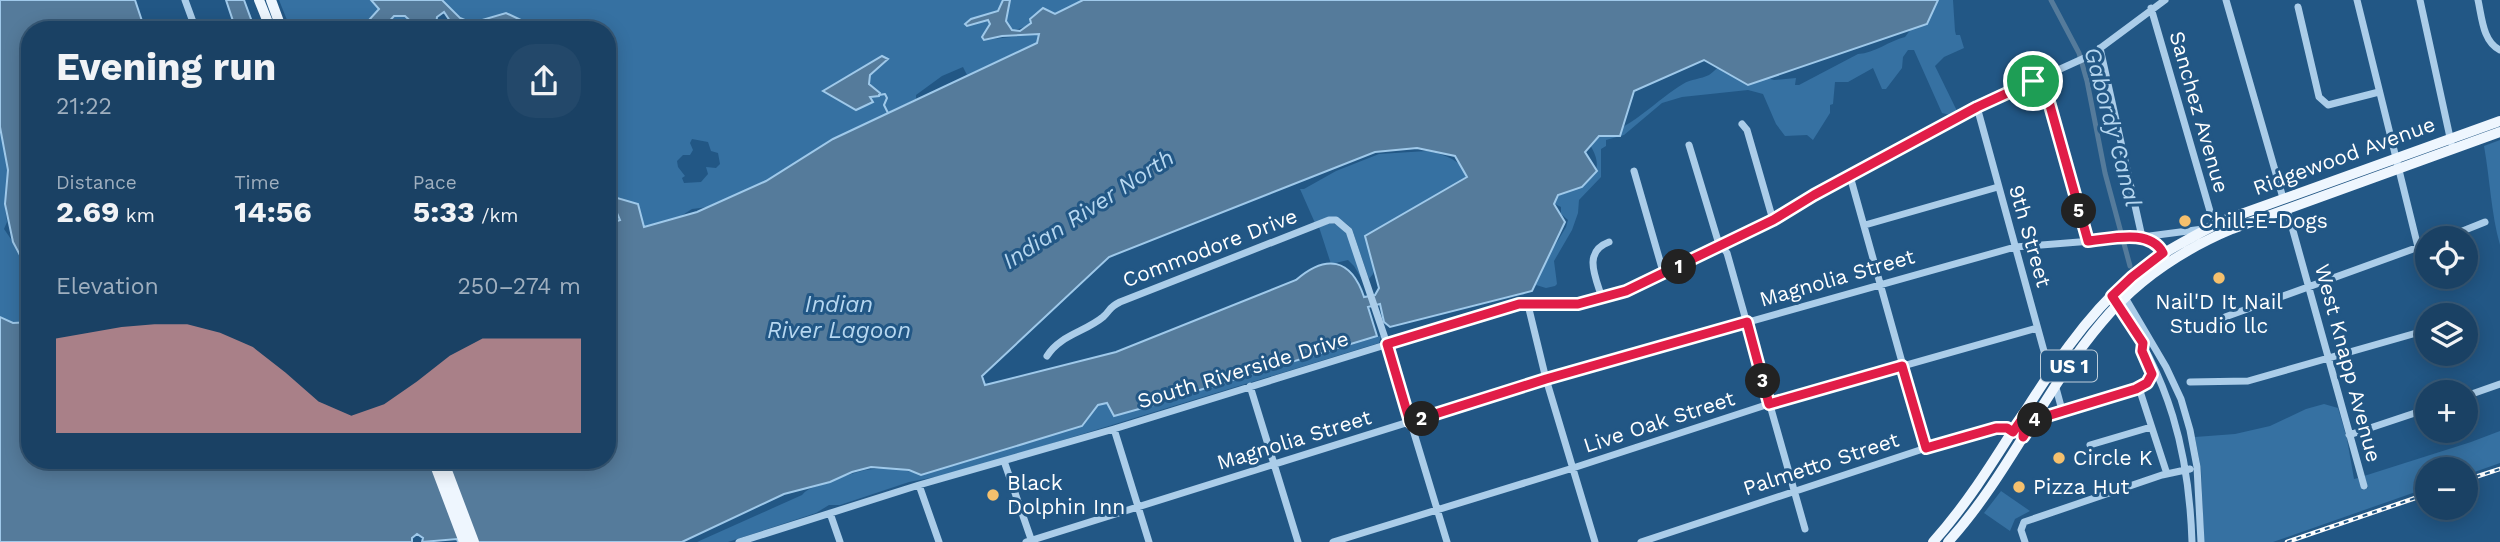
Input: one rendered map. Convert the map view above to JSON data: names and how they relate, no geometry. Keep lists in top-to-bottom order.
{
  "streets": {
    "main road": ["Ridgewood Avenue", "US 1"],
    "street": [
      "Sanchez Avenue",
      "9th Street",
      "Commodore Drive",
      "Magnolia Street",
      "West Knapp Avenue",
      "South Riverside Drive",
      "Live Oak Street",
      "Palmetto Street"
    ]
  },
  "crossings": [
    ["Sanchez Avenue", "Ridgewood Avenue"],
    ["Sanchez Avenue", "Magnolia Street"],
    ["Sanchez Avenue", "South Riverside Drive"],
    ["Ridgewood Avenue", "Magnolia Street"],
    ["Ridgewood Avenue", "West Knapp Avenue"],
    ["Ridgewood Avenue", "US 1"],
    ["9th Street", "Magnolia Street"],
    ["9th Street", "US 1"],
    ["9th Street", "South Riverside Drive"],
    ["9th Street", "Live Oak Street"],
    ["Commodore Drive", "South Riverside Drive"],
    ["US 1", "Palmetto Street"]
  ],
  "water": ["Gabordy Canal", "Indian River North", "Indian River Lagoon"],
  "places": [
    "Chill-E-Dogs",
    "Nail'D It Nail Studio llc",
    "Circle K",
    "Pizza Hut",
    "Black Dolphin Inn"
  ],
  "page": {
    "heading": ["Evening run", "21:22"],
    "stats": [
      ["Distance", "2.69 km"],
      ["Time", "14:56"],
      ["Pace", "5:33 /km"]
    ],
    "pins": [
      "5",
      "1",
      "3",
      "2",
      "4"
    ],
    "map_buttons": ["+", "−"],
    "chart": ["Elevation", "250–274 m"]
  }
}
